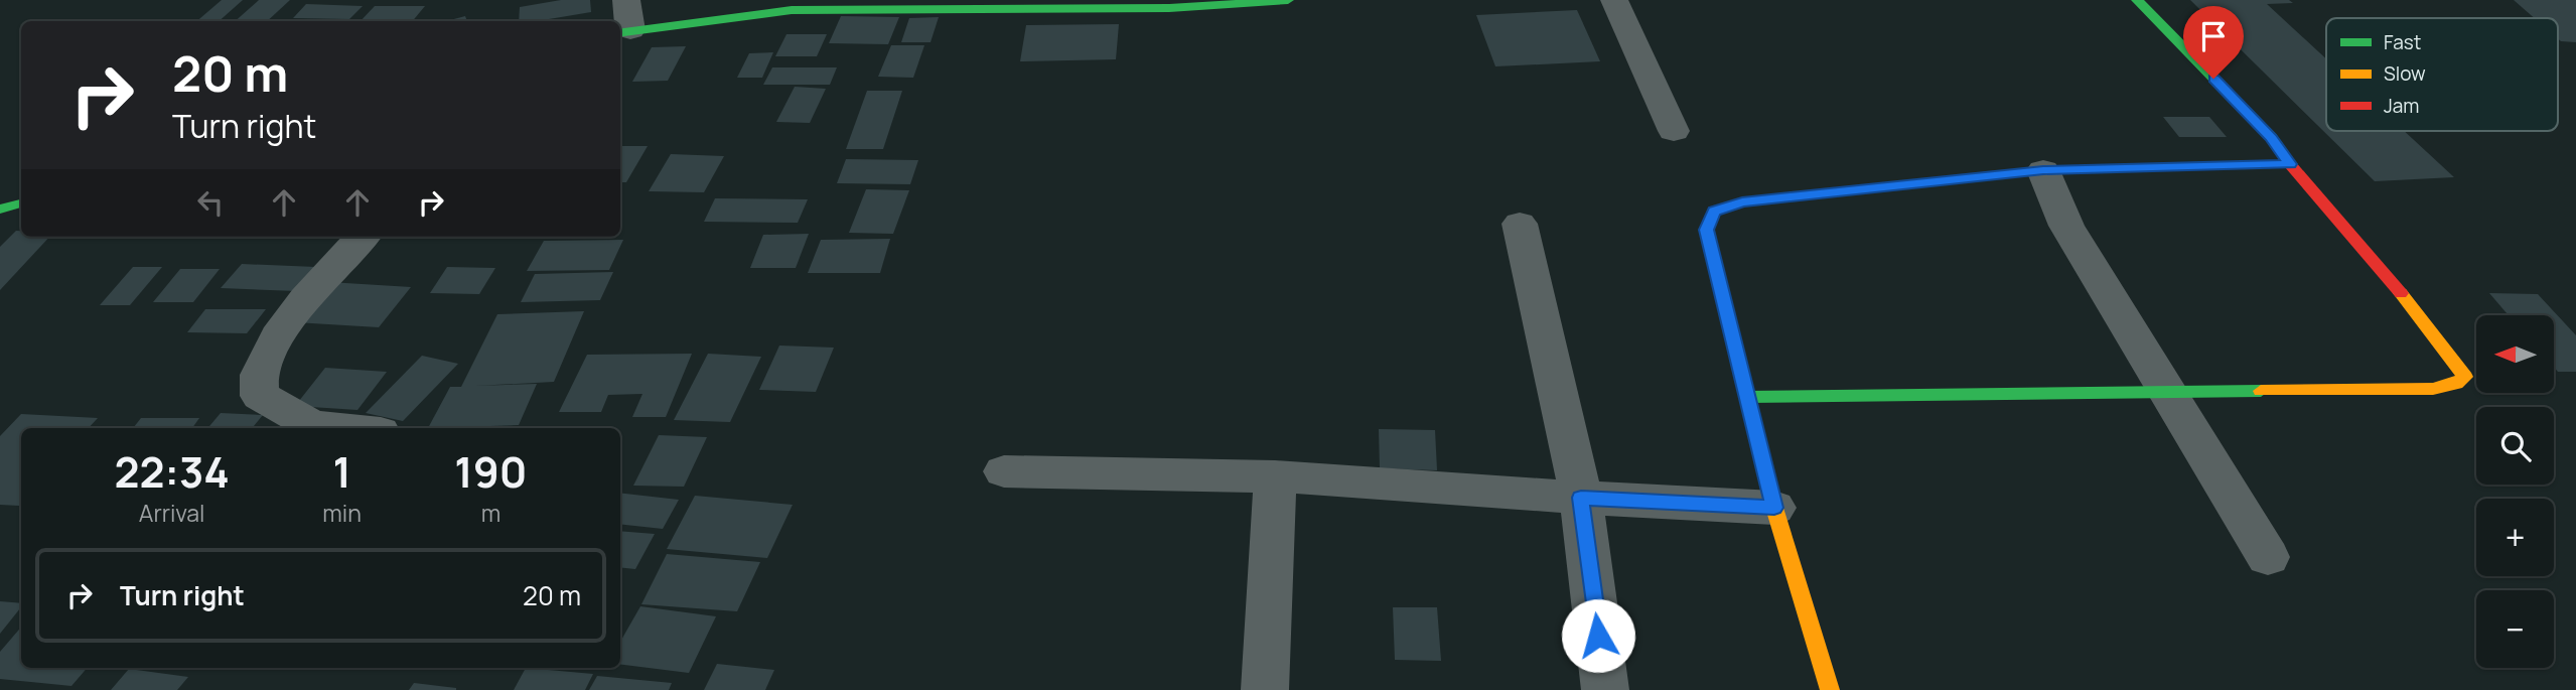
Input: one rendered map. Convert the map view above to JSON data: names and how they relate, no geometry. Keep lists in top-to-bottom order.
{
  "legend": ["Fast", "Slow", "Jam"],
  "north": "left",
  "page": {
    "turn": ["20 m", "Turn right"],
    "map_buttons": ["+", "−"],
    "eta": [
      "22:34",
      "Arrival",
      "1",
      "min",
      "190",
      "m"
    ],
    "list": [
      {
        "name": "Turn right",
        "value": "20 m"
      }
    ]
  }
}
